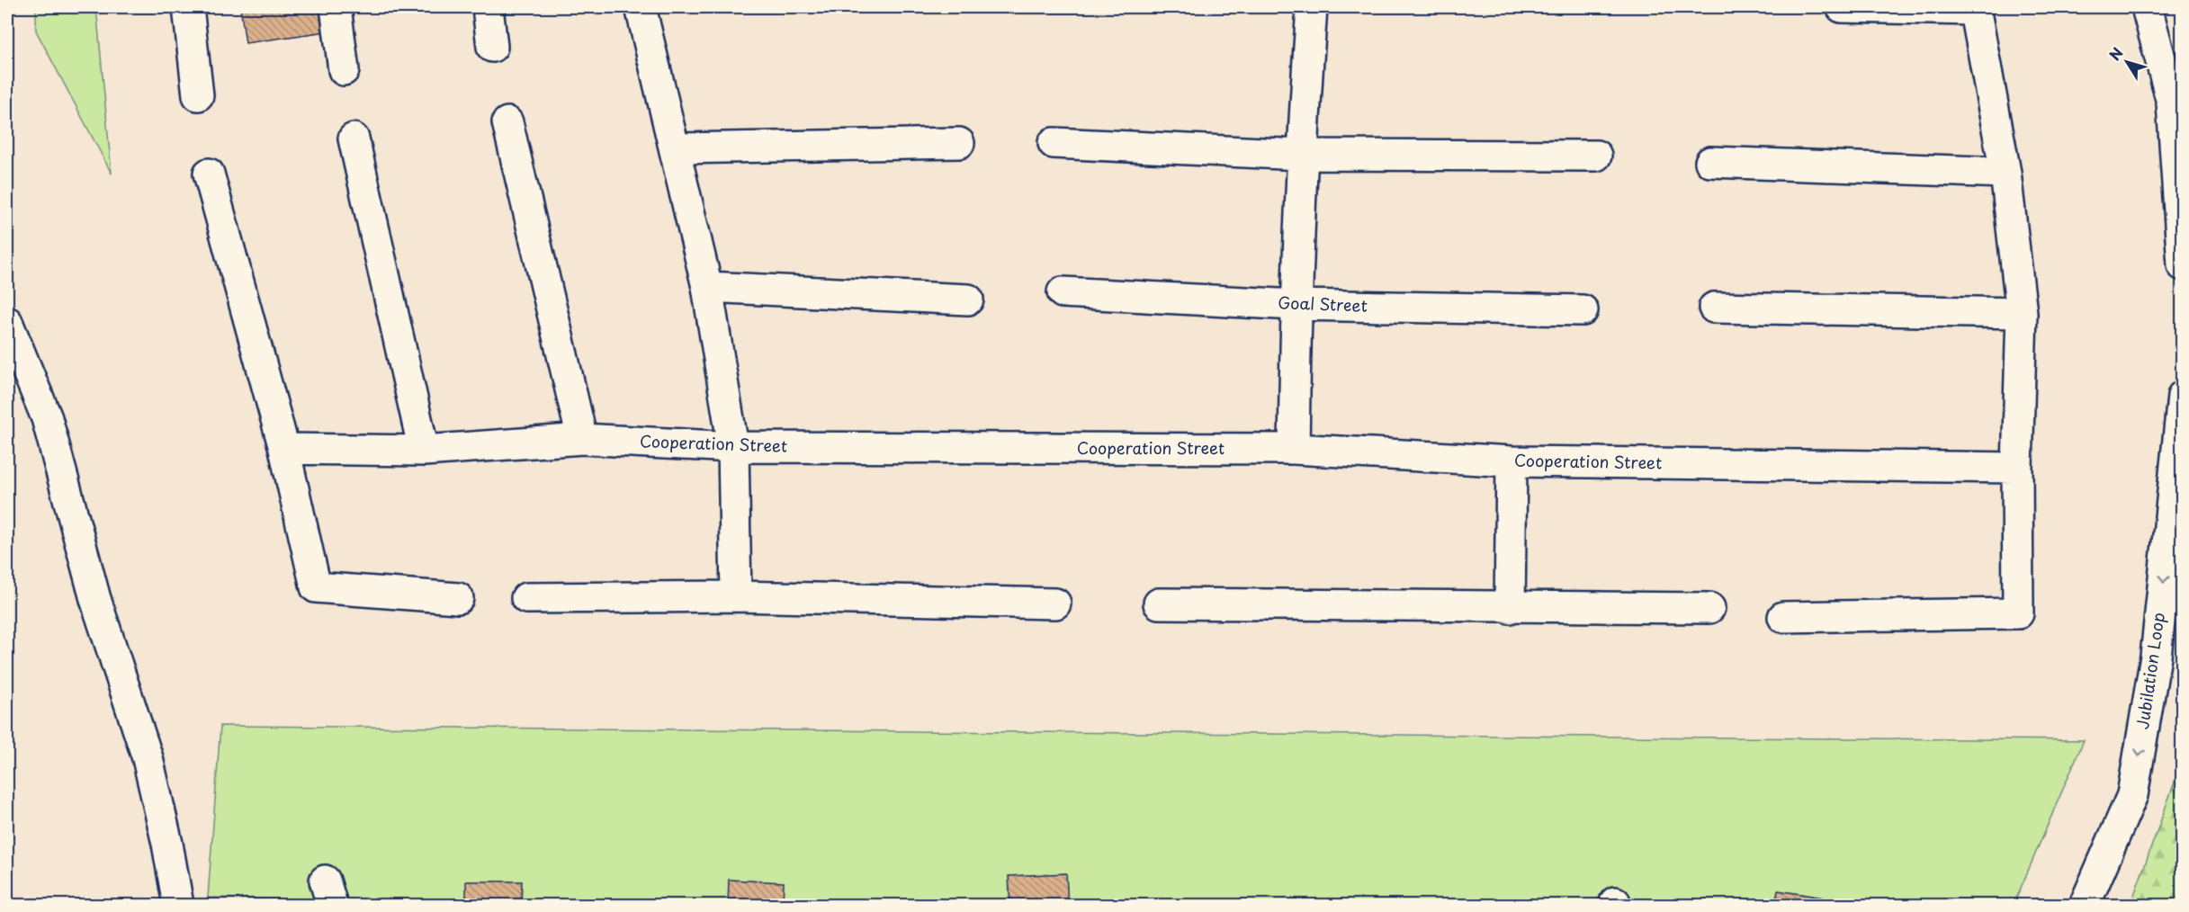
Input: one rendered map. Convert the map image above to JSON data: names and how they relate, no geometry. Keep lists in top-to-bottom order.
{
  "streets": {
    "street": ["Goal Street", "Cooperation Street", "Jubilation Loop"]
  },
  "one_way": ["Jubilation Loop"],
  "north": "top left"
}
